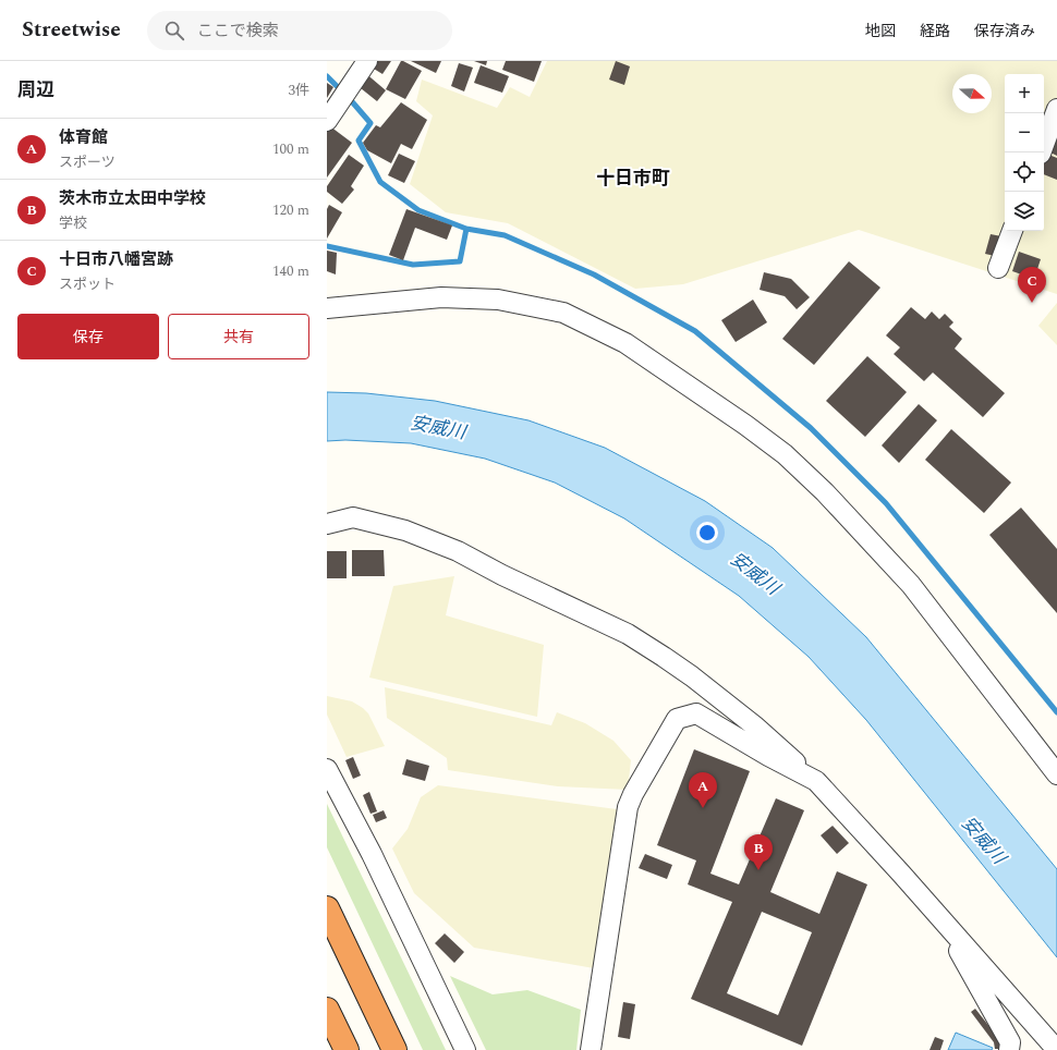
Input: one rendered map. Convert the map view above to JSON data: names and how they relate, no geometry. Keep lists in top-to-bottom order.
{
  "districts": ["十日市町"],
  "water": ["安威川"],
  "north": "right",
  "page": {
    "header": "Streetwise",
    "search": "ここで検索",
    "nav": ["地図", "経路", "保存済み"],
    "heading": ["周辺", "3件"],
    "map_buttons": ["+", "−"],
    "list": [
      {
        "mark": "A",
        "name": "体育館",
        "note": "スポーツ",
        "value": "100 m"
      },
      {
        "mark": "B",
        "name": "茨木市立太田中学校",
        "note": "学校",
        "value": "120 m"
      },
      {
        "mark": "C",
        "name": "十日市八幡宮跡",
        "note": "スポット",
        "value": "140 m"
      }
    ],
    "pins": ["C", "A", "B"],
    "buttons": ["保存", "共有"]
  }
}
